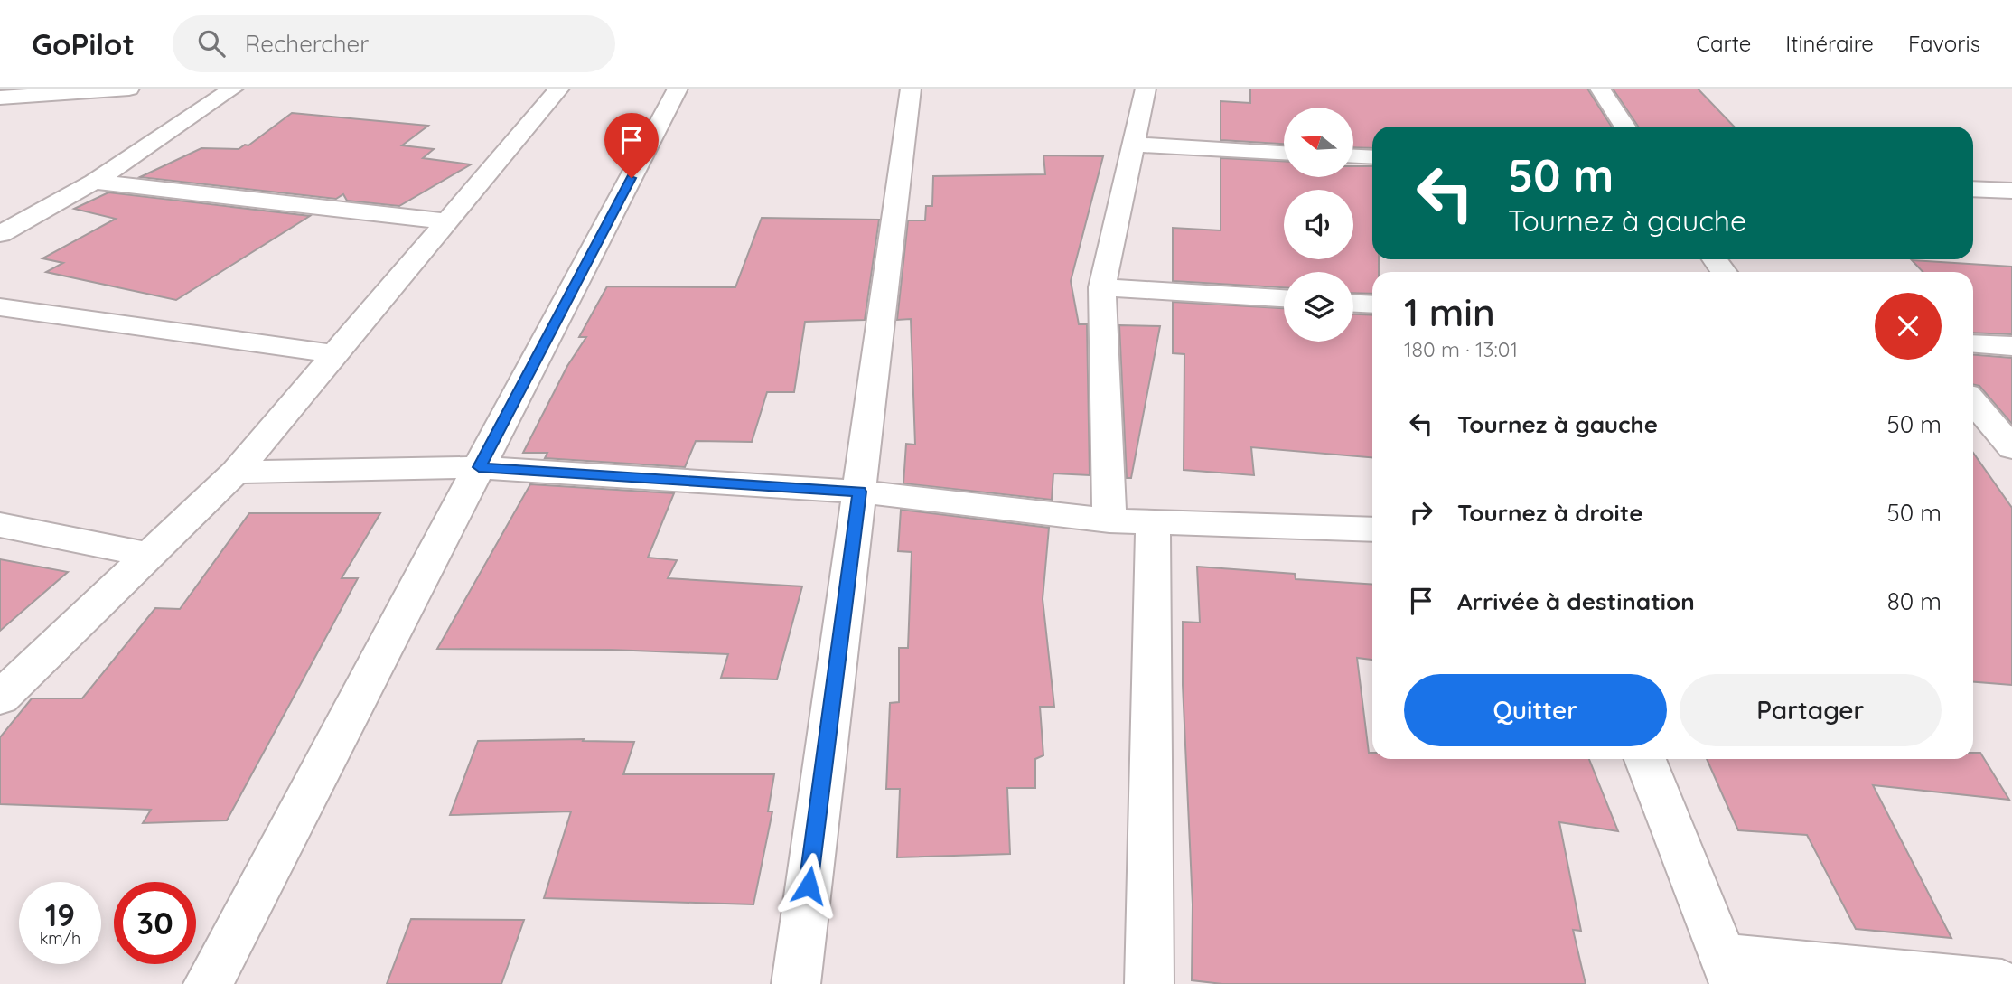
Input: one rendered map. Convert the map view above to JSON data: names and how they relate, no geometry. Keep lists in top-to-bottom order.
{
  "north": "left",
  "page": {
    "header": "GoPilot",
    "search": "Rechercher",
    "nav": ["Carte", "Itinéraire", "Favoris"],
    "turn": ["50 m", "Tournez à gauche"],
    "heading": ["1 min", "180 m · 13:01"],
    "list": [
      {
        "name": "Tournez à gauche",
        "value": "50 m"
      },
      {
        "name": "Tournez à droite",
        "value": "50 m"
      },
      {
        "name": "Arrivée à destination",
        "value": "80 m"
      }
    ],
    "buttons": ["Quitter", "Partager"],
    "speed": "19 km/h",
    "limit": "30"
  }
}
